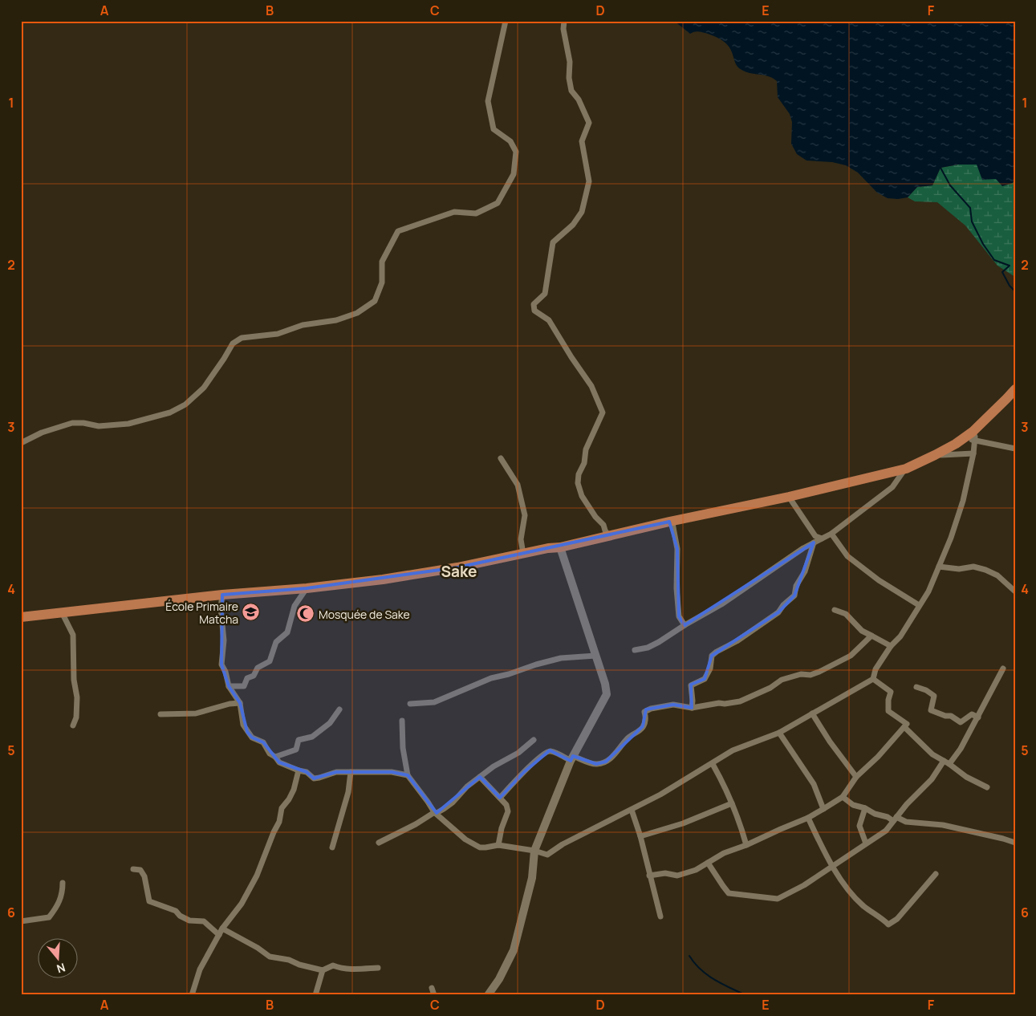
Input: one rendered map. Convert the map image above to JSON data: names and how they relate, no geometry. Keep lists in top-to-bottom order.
{
  "districts": ["Sake"],
  "places": {
    "school or university": ["École Primaire Matcha"],
    "mosque": ["Mosquée de Sake"]
  },
  "north": "bottom",
  "grid": {
    "columns": [
      "A",
      "B",
      "C",
      "D",
      "E",
      "F"
    ],
    "rows": [
      "1",
      "2",
      "3",
      "4",
      "5",
      "6"
    ]
  }
}
